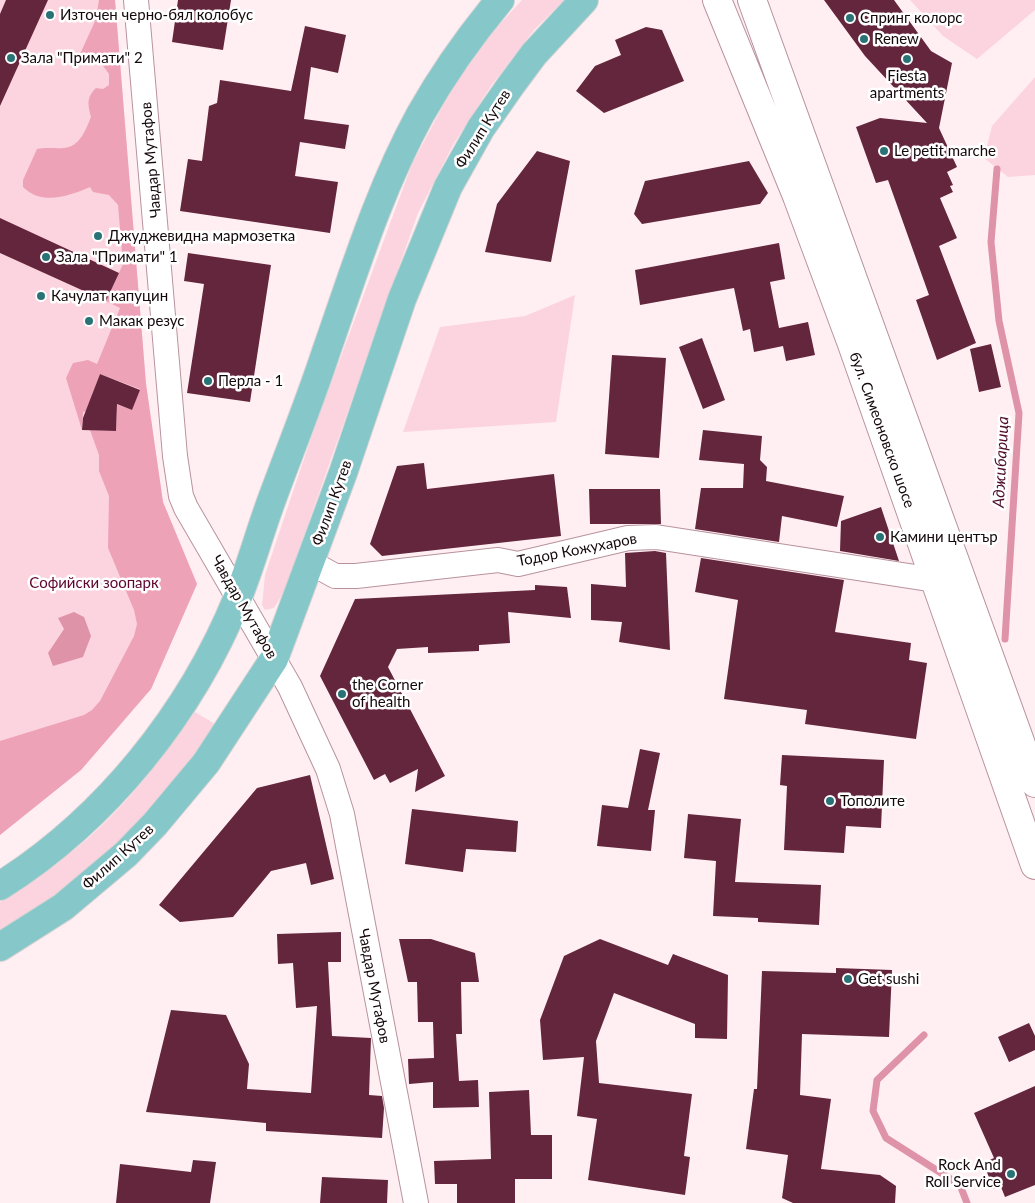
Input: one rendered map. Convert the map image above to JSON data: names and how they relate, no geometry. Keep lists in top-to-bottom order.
{
  "streets": {
    "main road": ["Филип Кутев", "бул. Симеоновско шосе"],
    "street": ["Чавдар Мутафов", "Тодор Кожухаров"]
  },
  "crossings": [
    ["Филип Кутев", "Чавдар Мутафов"],
    ["Филип Кутев", "Тодор Кожухаров"],
    ["бул. Симеоновско шосе", "Тодор Кожухаров"]
  ],
  "water": ["Аджибарица"],
  "parks": ["Софийски зоопарк"],
  "places": [
    "Източен черно-бял колобус",
    "Спринг колорс",
    "Renew",
    "Зала \"Примати\" 2",
    "Fiesta apartments",
    "Le petit marche",
    "Джуджевидна мармозетка",
    "Зала \"Примати\" 1",
    "Качулат капуцин",
    "Макак резус",
    "Перла - 1",
    "Камини център",
    "the Corner of health",
    "Тополите",
    "Get sushi",
    "Rock And Roll Service"
  ]
}
